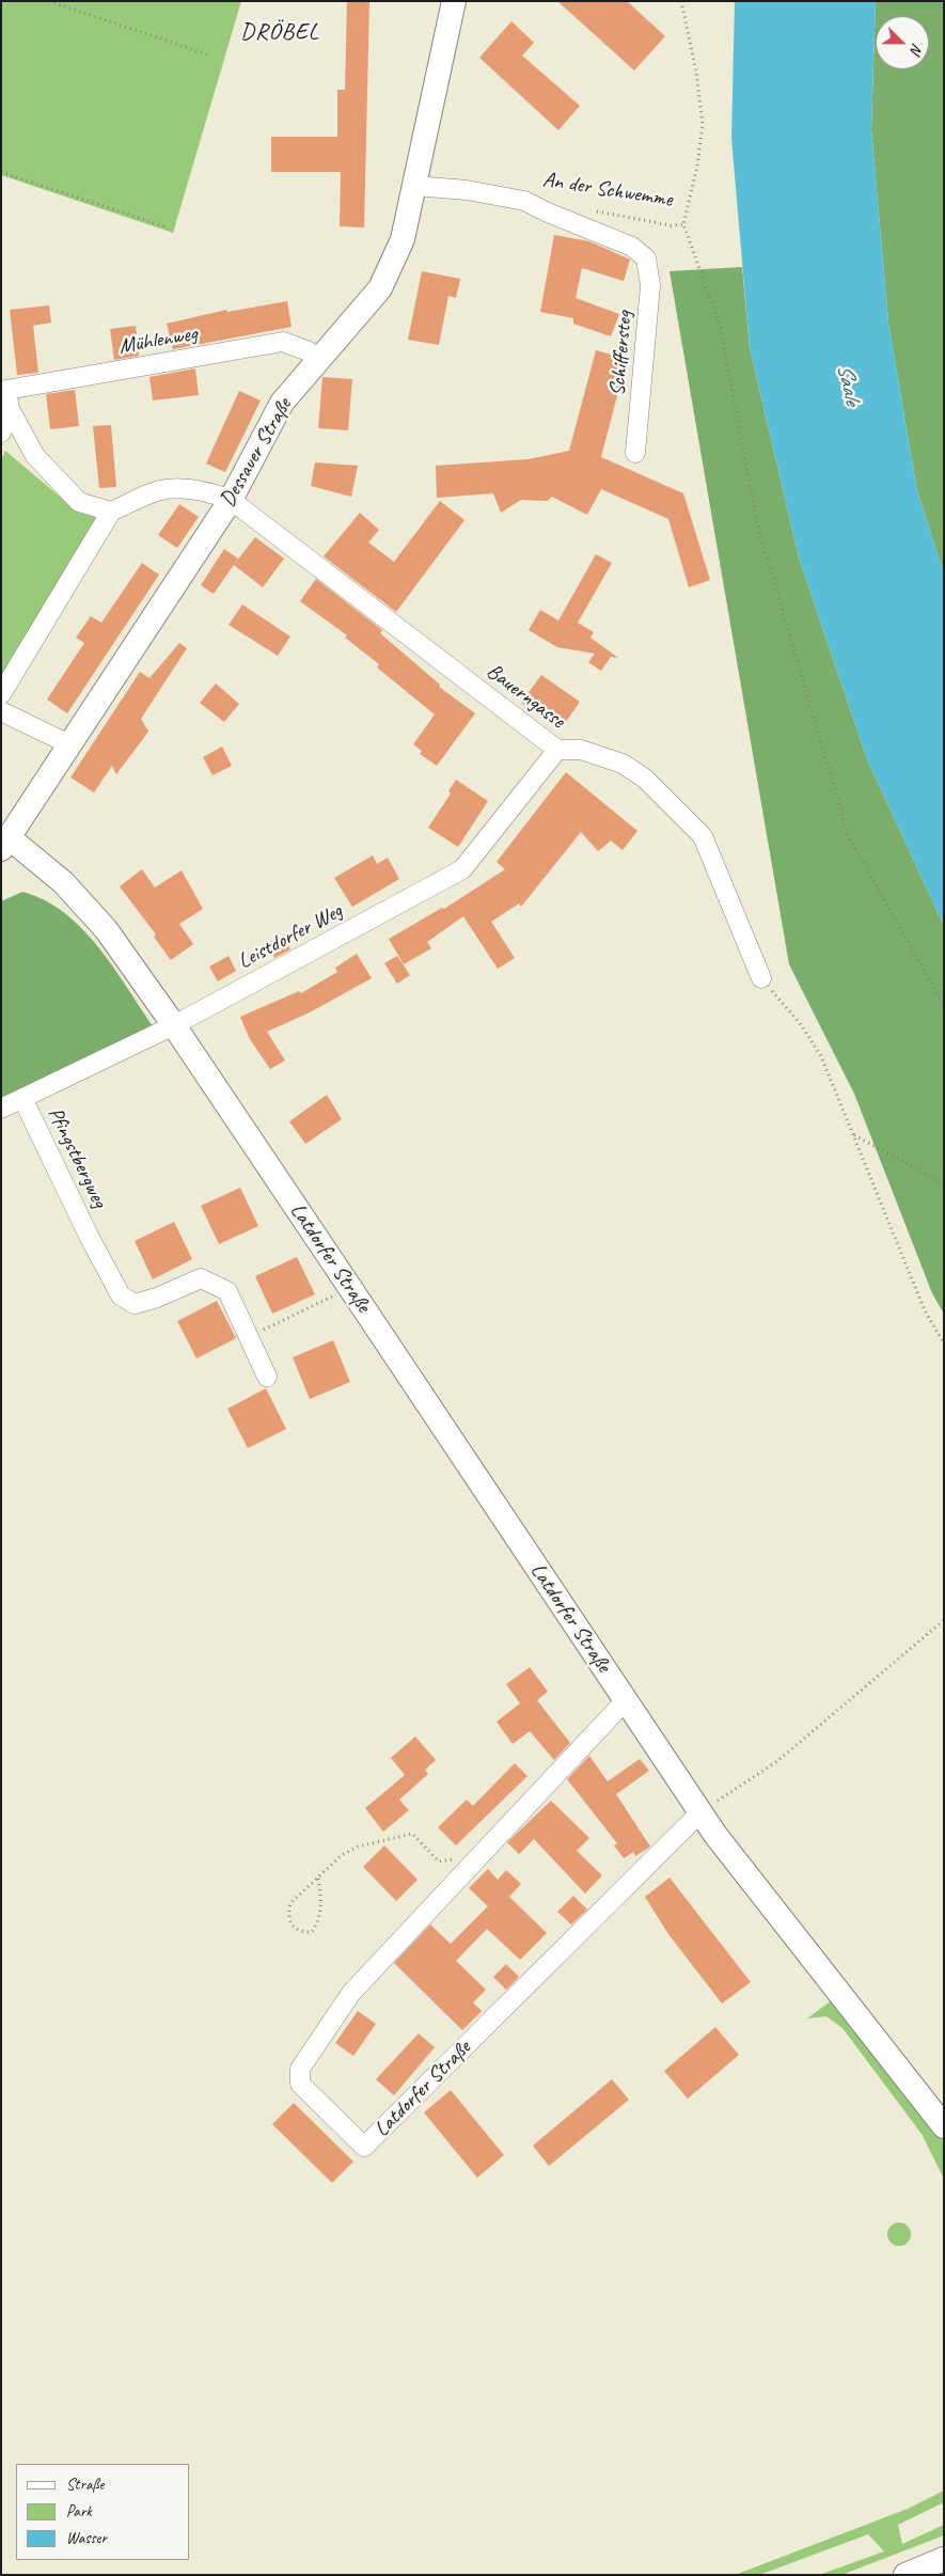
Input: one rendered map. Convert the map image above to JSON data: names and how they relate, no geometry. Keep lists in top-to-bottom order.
{
  "streets": {
    "main road": ["Dessauer Straße", "Latdorfer Straße"],
    "street": [
      "An der Schwemme",
      "Mühlenweg",
      "Schiffersteg",
      "Bauerngasse",
      "Leistdorfer Weg",
      "Pfingstbergweg"
    ]
  },
  "crossings": [
    ["An der Schwemme", "Schiffersteg"],
    ["An der Schwemme", "Dessauer Straße"],
    ["Mühlenweg", "Dessauer Straße"],
    ["Dessauer Straße", "Bauerngasse"],
    ["Dessauer Straße", "Latdorfer Straße"],
    ["Bauerngasse", "Leistdorfer Weg"],
    ["Leistdorfer Weg", "Pfingstbergweg"],
    ["Leistdorfer Weg", "Latdorfer Straße"]
  ],
  "districts": ["DRÖBEL"],
  "water": ["Saale"],
  "legend": ["Straße", "Park", "Wasser"],
  "north": "bottom right"
}
